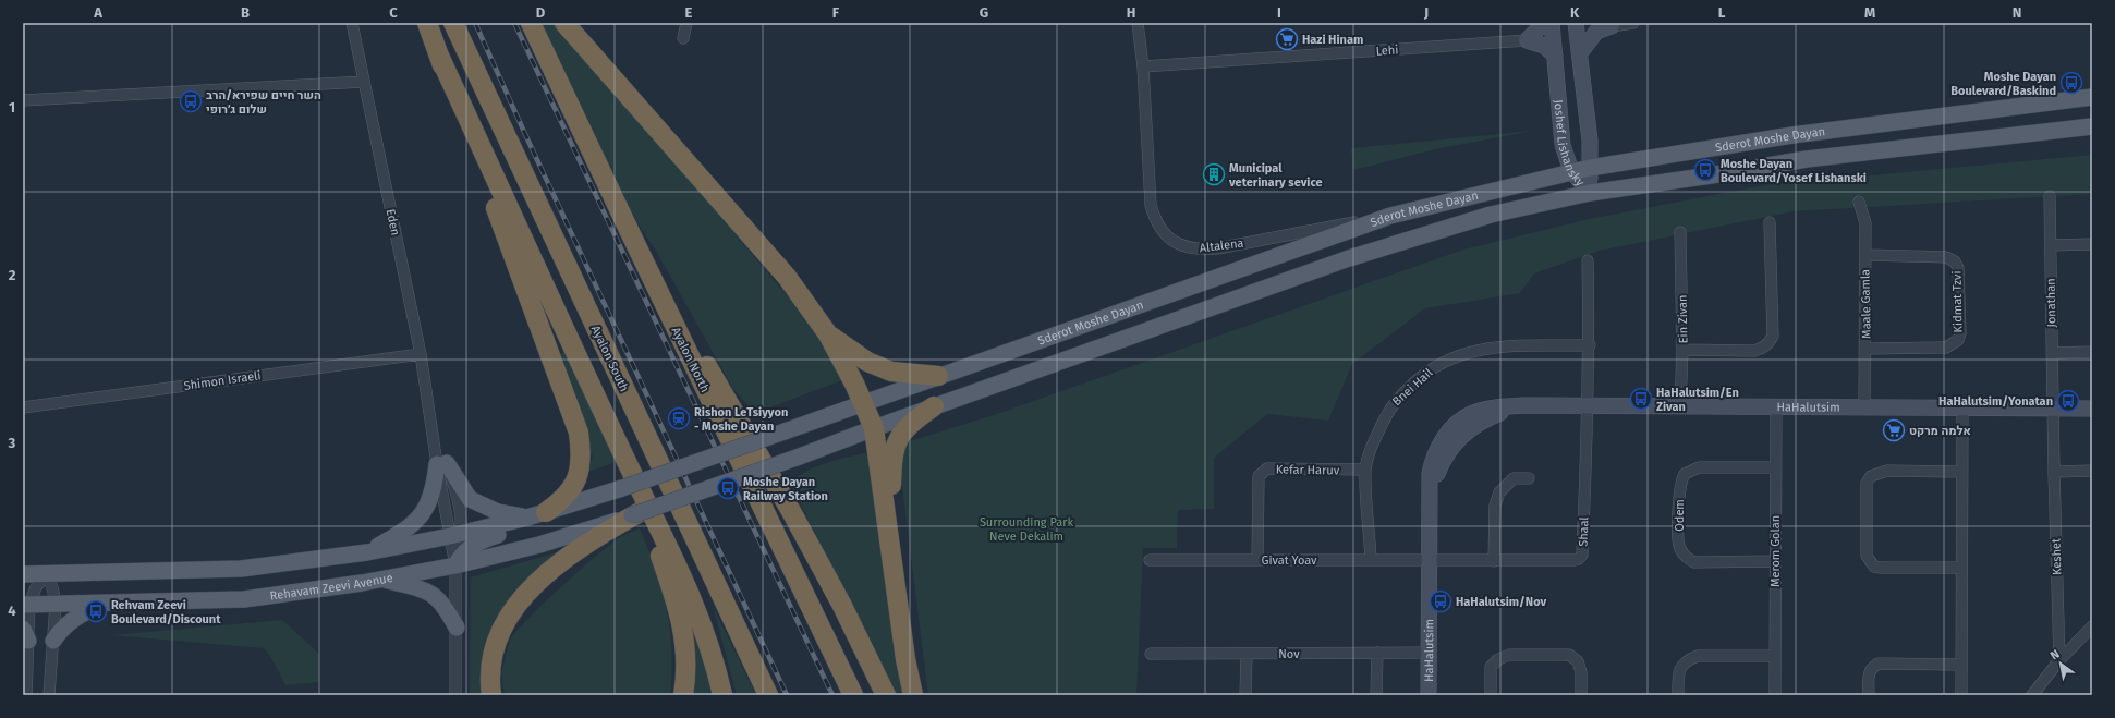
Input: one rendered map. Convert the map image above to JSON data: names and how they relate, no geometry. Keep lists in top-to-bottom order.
{
  "streets": {
    "highway": ["Ayalon South", "Ayalon North"],
    "main road": ["Sderot Moshe Dayan", "Rehavam Zeevi Avenue"],
    "street": [
      "Lehi",
      "Joshef Lishansky",
      "Eden",
      "Altalena",
      "Kidmat Tzvi",
      "Jonathan",
      "Maale Gamla",
      "Ein Zivan",
      "Shimon Israeli",
      "Bnei Hail",
      "HaHalutsim",
      "Kefar Haruv",
      "Odem",
      "Shaal",
      "Merom Golan",
      "Keshet",
      "Givat Yoav",
      "Nov"
    ]
  },
  "crossings": [
    ["Lehi", "Altalena"],
    ["Sderot Moshe Dayan", "Joshef Lishansky"],
    ["Sderot Moshe Dayan", "Altalena"],
    ["Sderot Moshe Dayan", "Rehavam Zeevi Avenue"],
    ["Eden", "Shimon Israeli"],
    ["Eden", "Rehavam Zeevi Avenue"],
    ["Kidmat Tzvi", "Maale Gamla"],
    ["Jonathan", "HaHalutsim"],
    ["Jonathan", "Keshet"],
    ["Maale Gamla", "HaHalutsim"],
    ["Ein Zivan", "HaHalutsim"],
    ["Bnei Hail", "Kefar Haruv"],
    ["Bnei Hail", "Givat Yoav"],
    ["HaHalutsim", "Shaal"],
    ["HaHalutsim", "Merom Golan"],
    ["HaHalutsim", "Keshet"],
    ["HaHalutsim", "Givat Yoav"],
    ["HaHalutsim", "Nov"],
    ["Kefar Haruv", "Givat Yoav"],
    ["Odem", "Merom Golan"],
    ["Shaal", "Givat Yoav"]
  ],
  "parks": ["Surrounding Park Neve Dekalim"],
  "places": {
    "supermarket": ["Hazi Hinam", "אלמה מרקט"],
    "bus stop": [
      "Moshe Dayan Boulevard/Baskind",
      "השר חיים שפירא/הרב שלום ג׳רופי",
      "Moshe Dayan Boulevard/Yosef Lishanski",
      "HaHalutsim/En Zivan",
      "HaHalutsim/Yonatan",
      "Moshe Dayan Railway Station",
      "HaHalutsim/Nov",
      "Rehvam Zeevi Boulevard/Discount"
    ],
    "building": ["Municipal veterinary sevice"],
    "station": ["Rishon LeTsiyyon - Moshe Dayan"]
  },
  "north": "top left",
  "grid": {
    "columns": [
      "A",
      "B",
      "C",
      "D",
      "E",
      "F",
      "G",
      "H",
      "I",
      "J",
      "K",
      "L",
      "M",
      "N"
    ],
    "rows": [
      "1",
      "2",
      "3",
      "4"
    ]
  }
}
